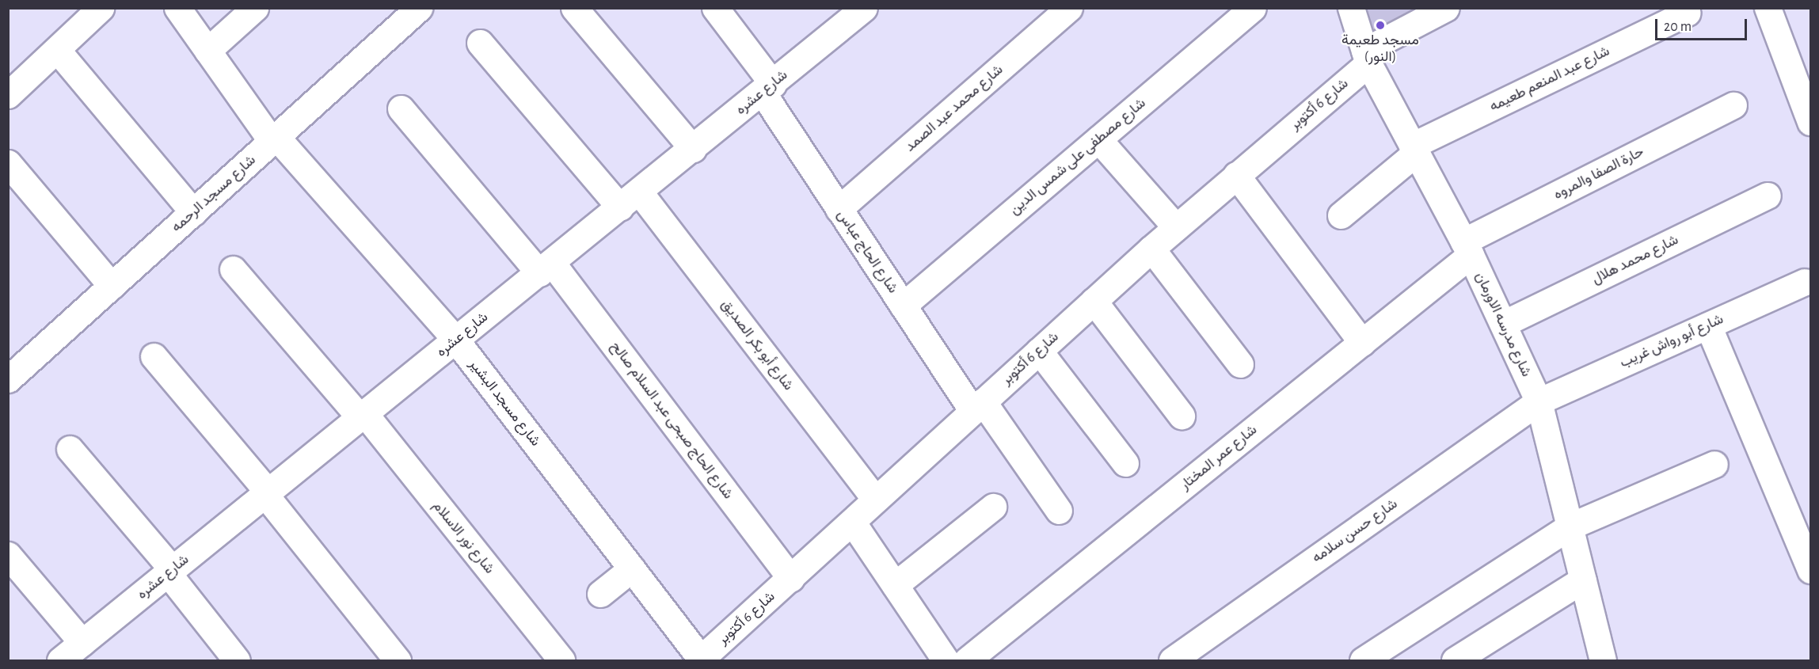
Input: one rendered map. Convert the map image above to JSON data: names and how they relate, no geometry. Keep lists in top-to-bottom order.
{
  "streets": {
    "street": [
      "شارع عبد المنعم طعيمه",
      "شارع عشره",
      "شارع 6 أكتوبر",
      "شارع محمد عبد الصمد",
      "شارع مصطفى على شمس الدين",
      "حارة الصفا والمروه",
      "شارع مسجد الرحمه",
      "شارع الحاج عباس",
      "شارع محمد هلال",
      "شارع مدرسه الاورمان",
      "شارع أبو رواش غريب",
      "شارع أبو بكر الصديق",
      "شارع مسجد البشير",
      "شارع الحاج صبحى عبد السلام صالح",
      "شارع عمر المختار",
      "شارع حسن سلامه",
      "شارع نور الاسلام"
    ]
  },
  "crossings": [
    ["شارع عبد المنعم طعيمه", "شارع مدرسه الاورمان"],
    ["شارع عشره", "شارع الحاج عباس"],
    ["شارع عشره", "شارع أبو بكر الصديق"],
    ["شارع عشره", "شارع مسجد البشير"],
    ["شارع عشره", "شارع الحاج صبحى عبد السلام صالح"],
    ["شارع عشره", "شارع نور الاسلام"],
    ["شارع 6 أكتوبر", "شارع الحاج عباس"],
    ["شارع 6 أكتوبر", "شارع مدرسه الاورمان"],
    ["شارع 6 أكتوبر", "شارع أبو بكر الصديق"],
    ["شارع 6 أكتوبر", "شارع مسجد البشير"],
    ["شارع 6 أكتوبر", "شارع الحاج صبحى عبد السلام صالح"],
    ["شارع محمد عبد الصمد", "شارع الحاج عباس"],
    ["شارع مصطفى على شمس الدين", "شارع الحاج عباس"],
    ["حارة الصفا والمروه", "شارع مدرسه الاورمان"],
    ["حارة الصفا والمروه", "شارع عمر المختار"],
    ["شارع مسجد الرحمه", "شارع مسجد البشير"],
    ["شارع محمد هلال", "شارع مدرسه الاورمان"],
    ["شارع مدرسه الاورمان", "شارع أبو رواش غريب"],
    ["شارع مدرسه الاورمان", "شارع عمر المختار"],
    ["شارع مدرسه الاورمان", "شارع حسن سلامه"],
    ["شارع أبو رواش غريب", "شارع حسن سلامه"]
  ],
  "places": ["مسجد طعيمة (النور)"],
  "scale_bar": "20 m"
}
